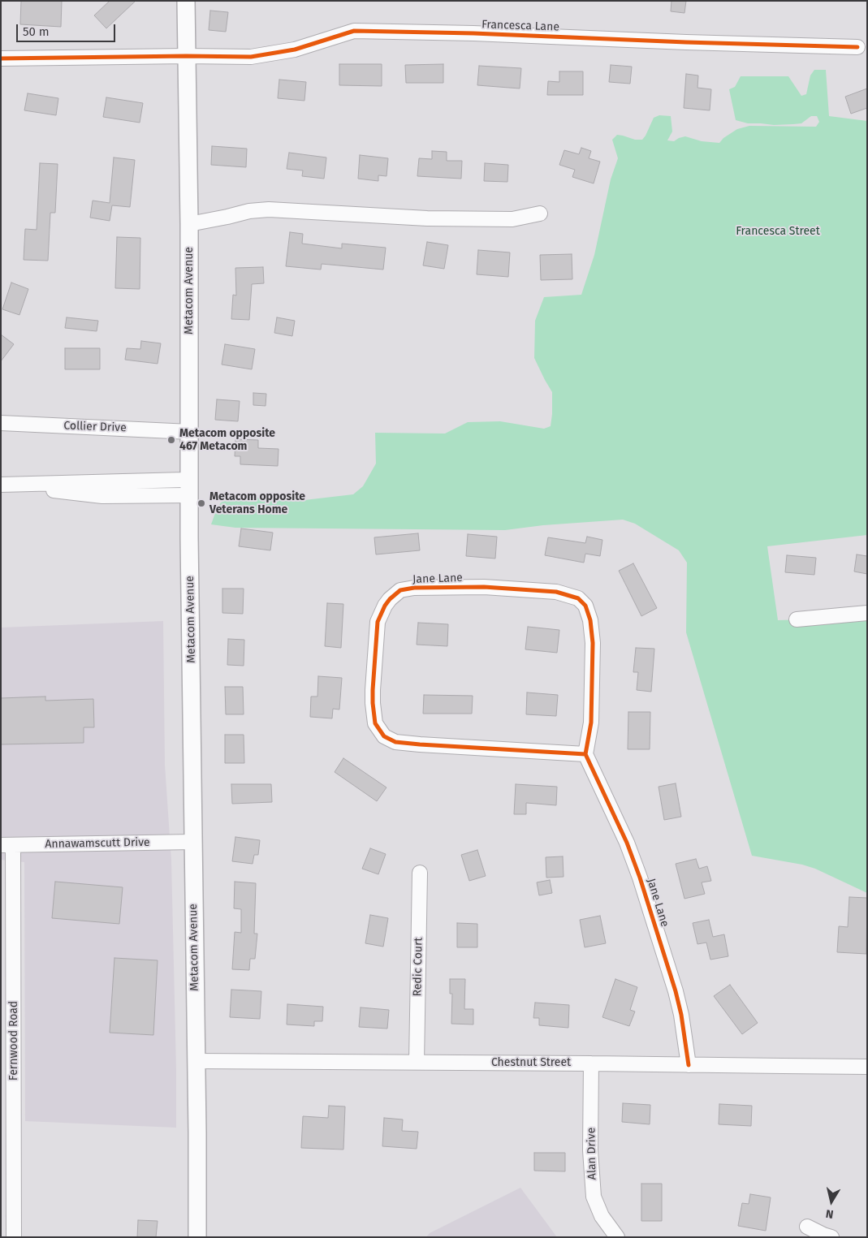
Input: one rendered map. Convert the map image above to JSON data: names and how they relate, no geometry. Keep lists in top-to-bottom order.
{
  "streets": {
    "main road": ["Metacom Avenue"],
    "street": [
      "Francesca Lane",
      "Collier Drive",
      "Jane Lane",
      "Annawamscutt Drive",
      "Redic Court",
      "Fernwood Road",
      "Chestnut Street",
      "Alan Drive"
    ]
  },
  "crossings": [
    ["Francesca Lane", "Metacom Avenue"],
    ["Metacom Avenue", "Collier Drive"],
    ["Metacom Avenue", "Annawamscutt Drive"],
    ["Metacom Avenue", "Chestnut Street"],
    ["Jane Lane", "Chestnut Street"],
    ["Annawamscutt Drive", "Fernwood Road"],
    ["Redic Court", "Chestnut Street"],
    ["Chestnut Street", "Alan Drive"]
  ],
  "parks": ["Francesca Street"],
  "places": ["Metacom opposite 467 Metacom", "Metacom opposite Veterans Home"],
  "scale_bar": "50 m",
  "north": "bottom"
}
